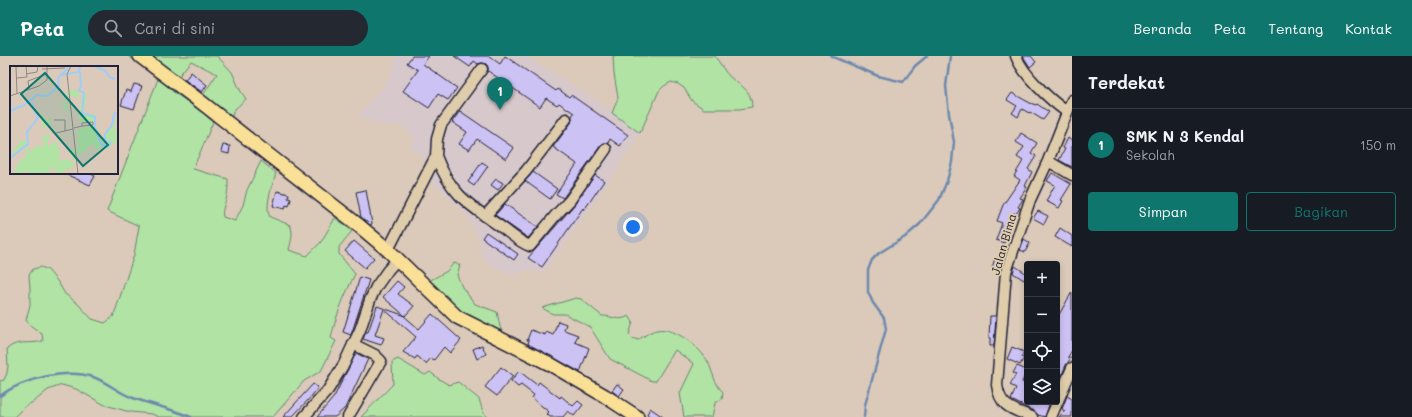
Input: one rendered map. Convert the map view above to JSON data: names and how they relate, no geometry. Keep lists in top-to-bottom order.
{
  "streets": {
    "street": ["Jalan Bima"]
  },
  "page": {
    "header": "Peta",
    "search": "Cari di sini",
    "nav": [
      "Beranda",
      "Peta",
      "Tentang",
      "Kontak"
    ],
    "heading": "Terdekat",
    "pins": "1",
    "list": [
      {
        "mark": "1",
        "name": "SMK N 3 Kendal",
        "note": "Sekolah",
        "value": "150 m"
      }
    ],
    "buttons": ["Simpan", "Bagikan"],
    "map_buttons": ["+", "−"]
  }
}
